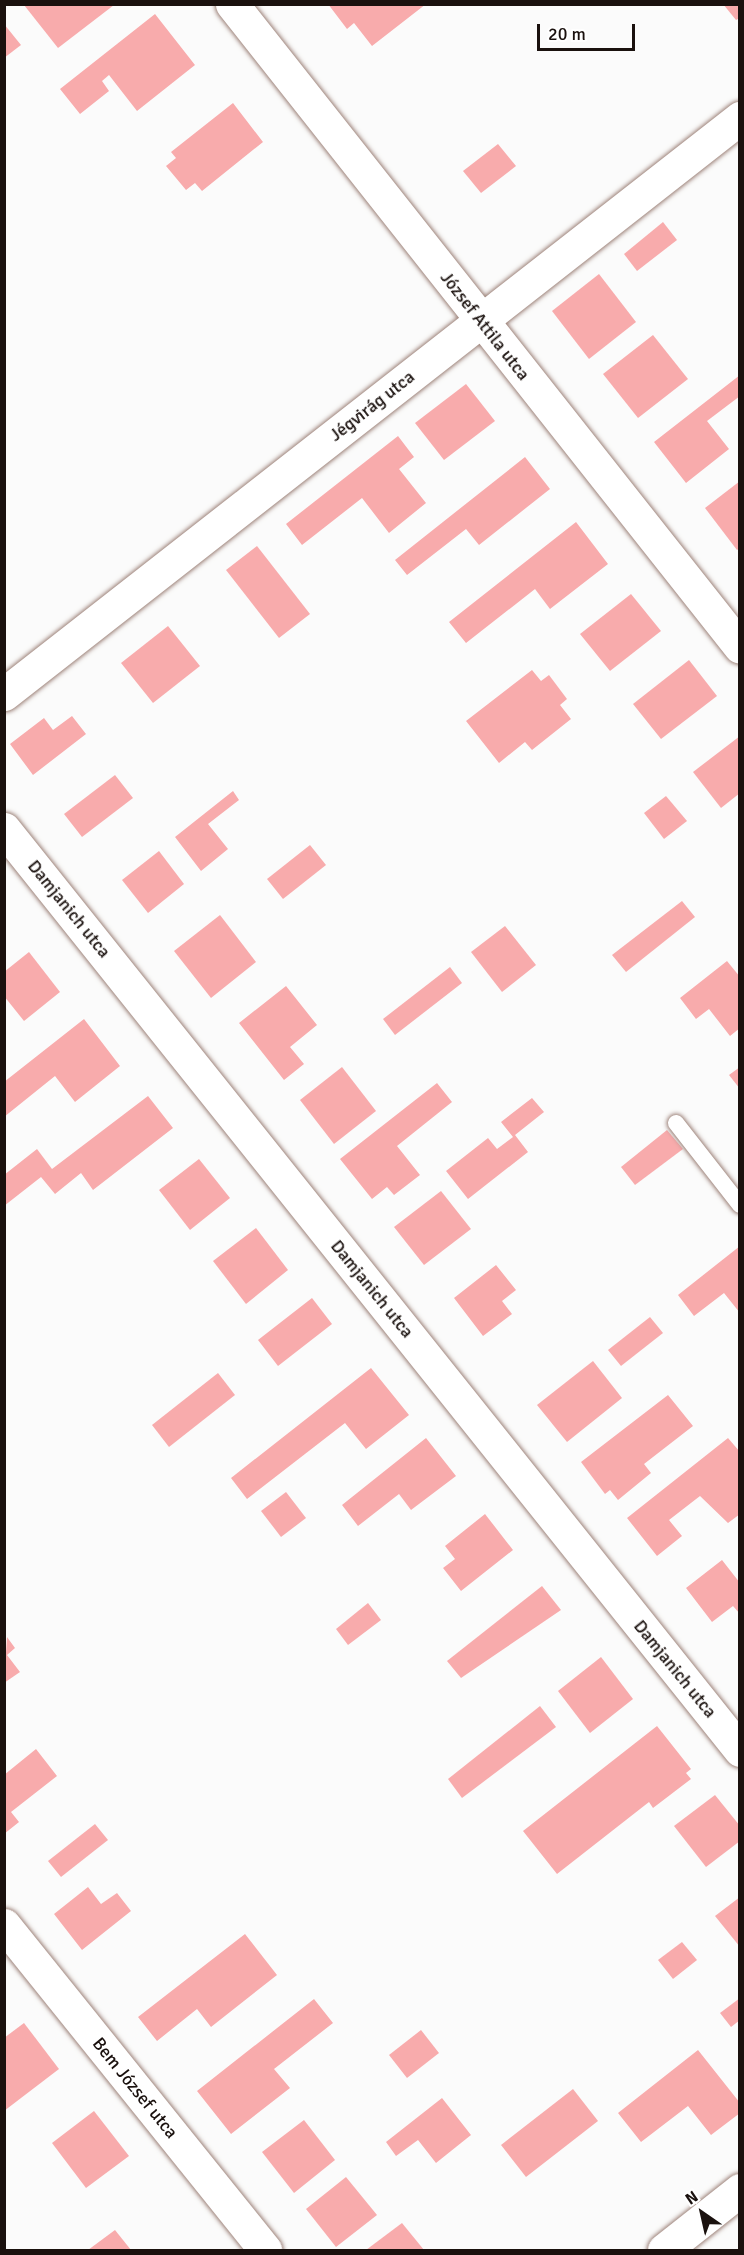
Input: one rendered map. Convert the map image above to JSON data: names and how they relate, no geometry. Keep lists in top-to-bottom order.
{
  "streets": {
    "street": [
      "József Attila utca",
      "Jégvirág utca",
      "Damjanich utca",
      "Bem József utca"
    ]
  },
  "crossings": [
    ["József Attila utca", "Jégvirág utca"]
  ],
  "scale_bar": "20 m",
  "north": "top left"
}
